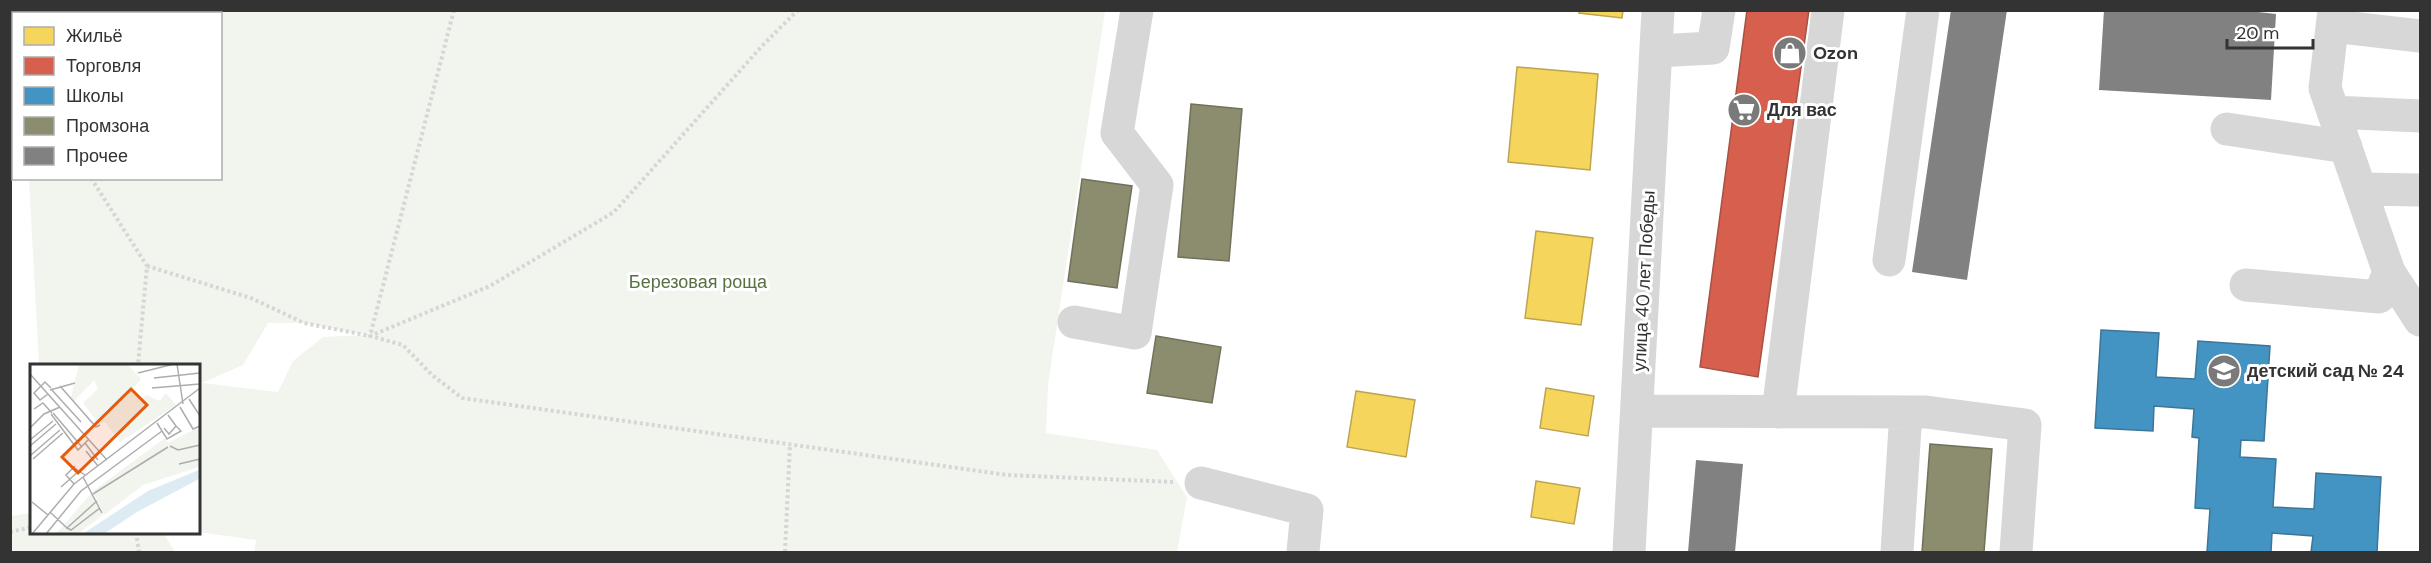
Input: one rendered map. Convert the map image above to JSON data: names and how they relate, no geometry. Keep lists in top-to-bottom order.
{
  "streets": {
    "street": ["улица 40 лет Победы"]
  },
  "parks": ["Березовая роща"],
  "places": {
    "shop": ["Ozon"],
    "supermarket": ["Для вас"],
    "school or university": ["детский сад № 24"]
  },
  "legend": [
    "Жильё",
    "Торговля",
    "Школы",
    "Промзона",
    "Прочее"
  ],
  "scale_bar": "20 m"
}
